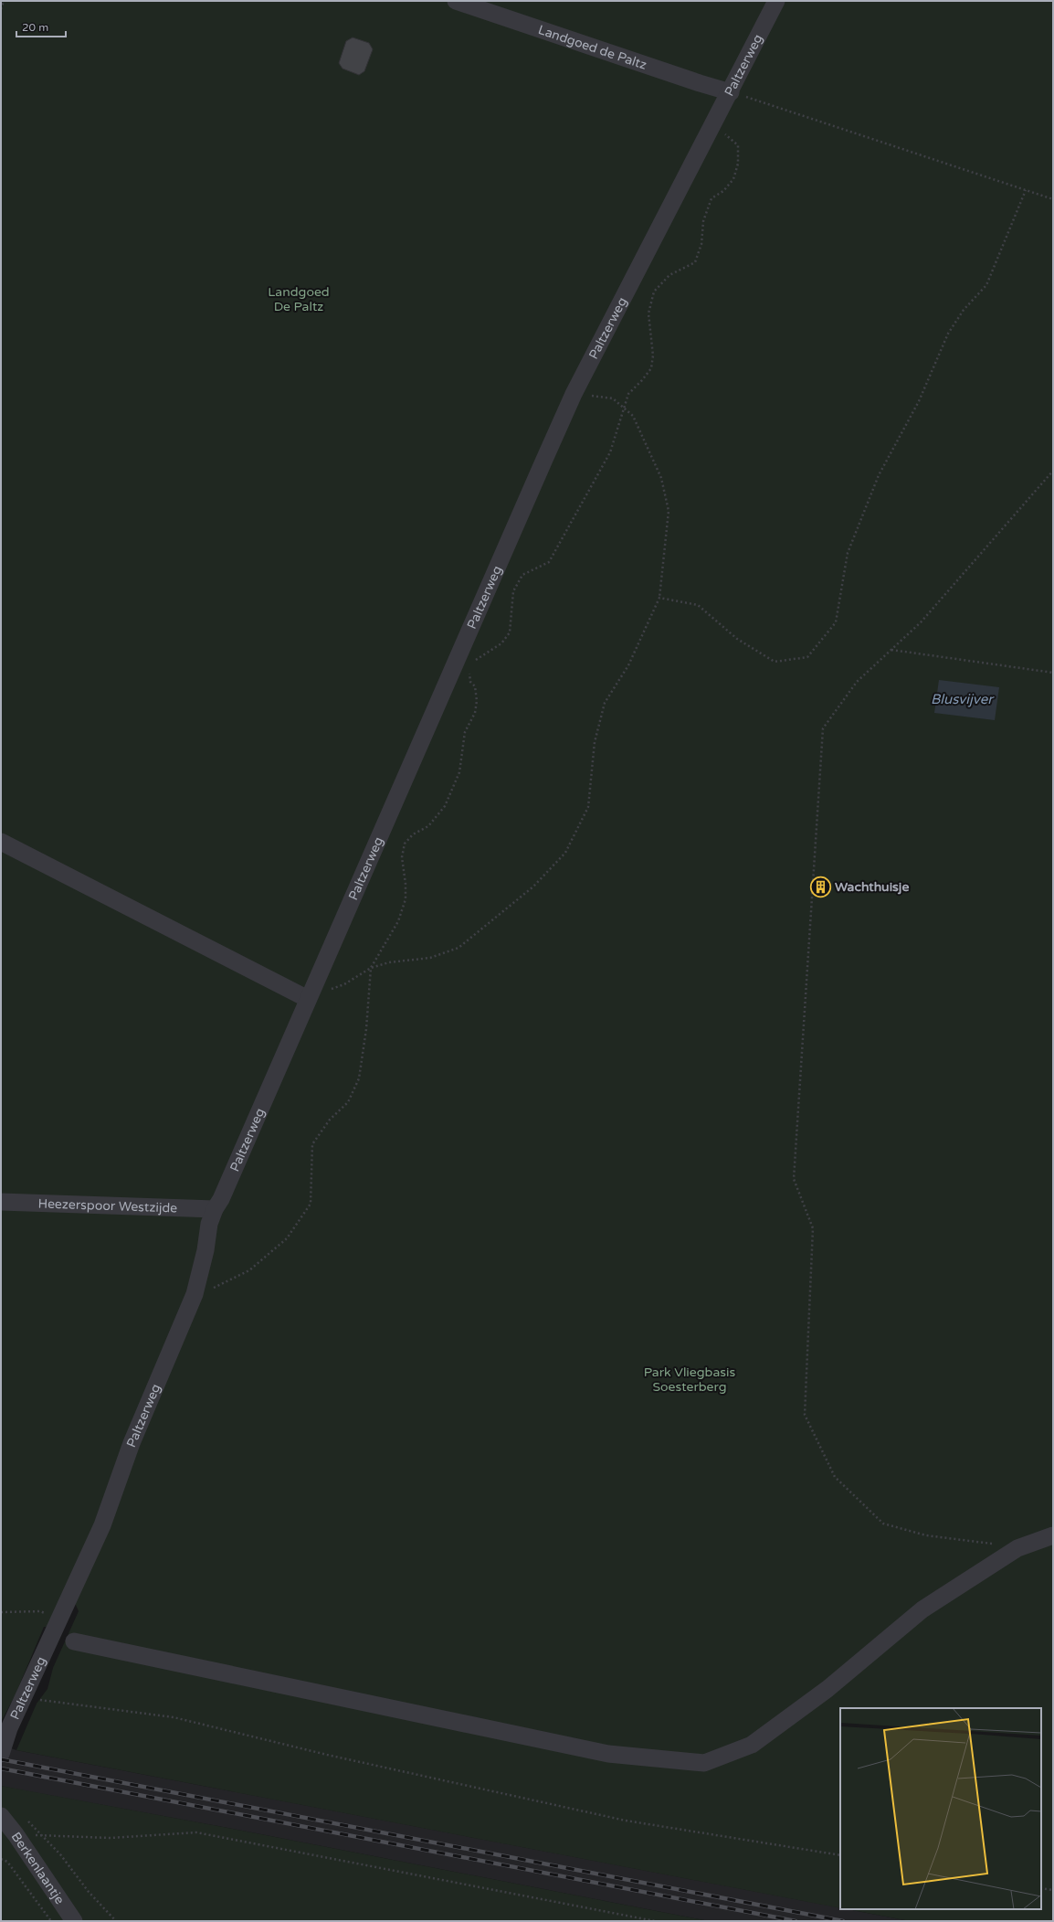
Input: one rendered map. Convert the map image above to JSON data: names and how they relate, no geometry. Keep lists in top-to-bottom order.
{
  "streets": {
    "street": [
      "Landgoed de Paltz",
      "Paltzerweg",
      "Heezerspoor Westzijde",
      "Berkenlaantje"
    ]
  },
  "crossings": [
    ["Landgoed de Paltz", "Paltzerweg"],
    ["Paltzerweg", "Heezerspoor Westzijde"]
  ],
  "water": ["Blusvijver"],
  "parks": ["Landgoed De Paltz", "Park Vliegbasis Soesterberg"],
  "places": {
    "building": ["Wachthuisje"]
  },
  "scale_bar": "20 m"
}
